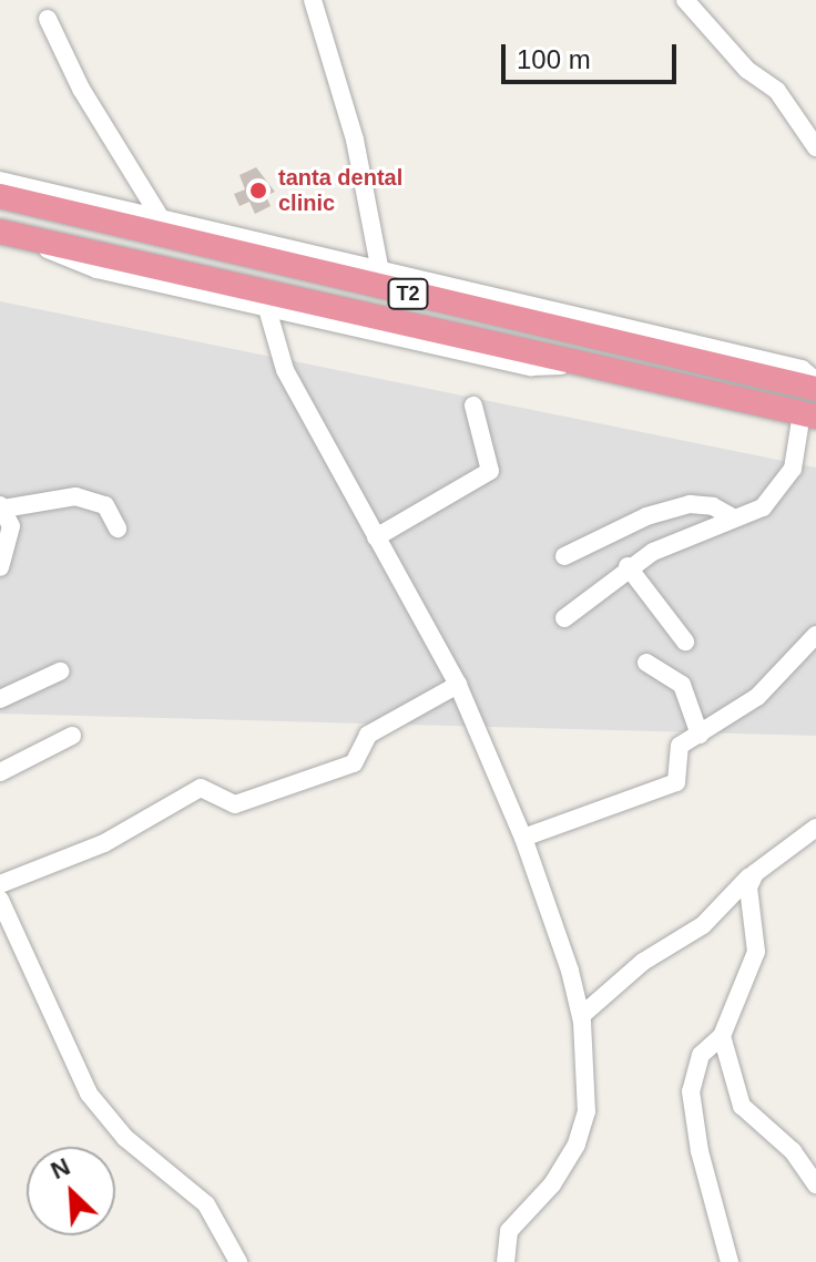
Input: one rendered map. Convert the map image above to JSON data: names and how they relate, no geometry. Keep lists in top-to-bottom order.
{
  "streets": {
    "highway": ["T2"]
  },
  "places": ["tanta dental clinic"],
  "scale_bar": "100 m",
  "north": "top left"
}
